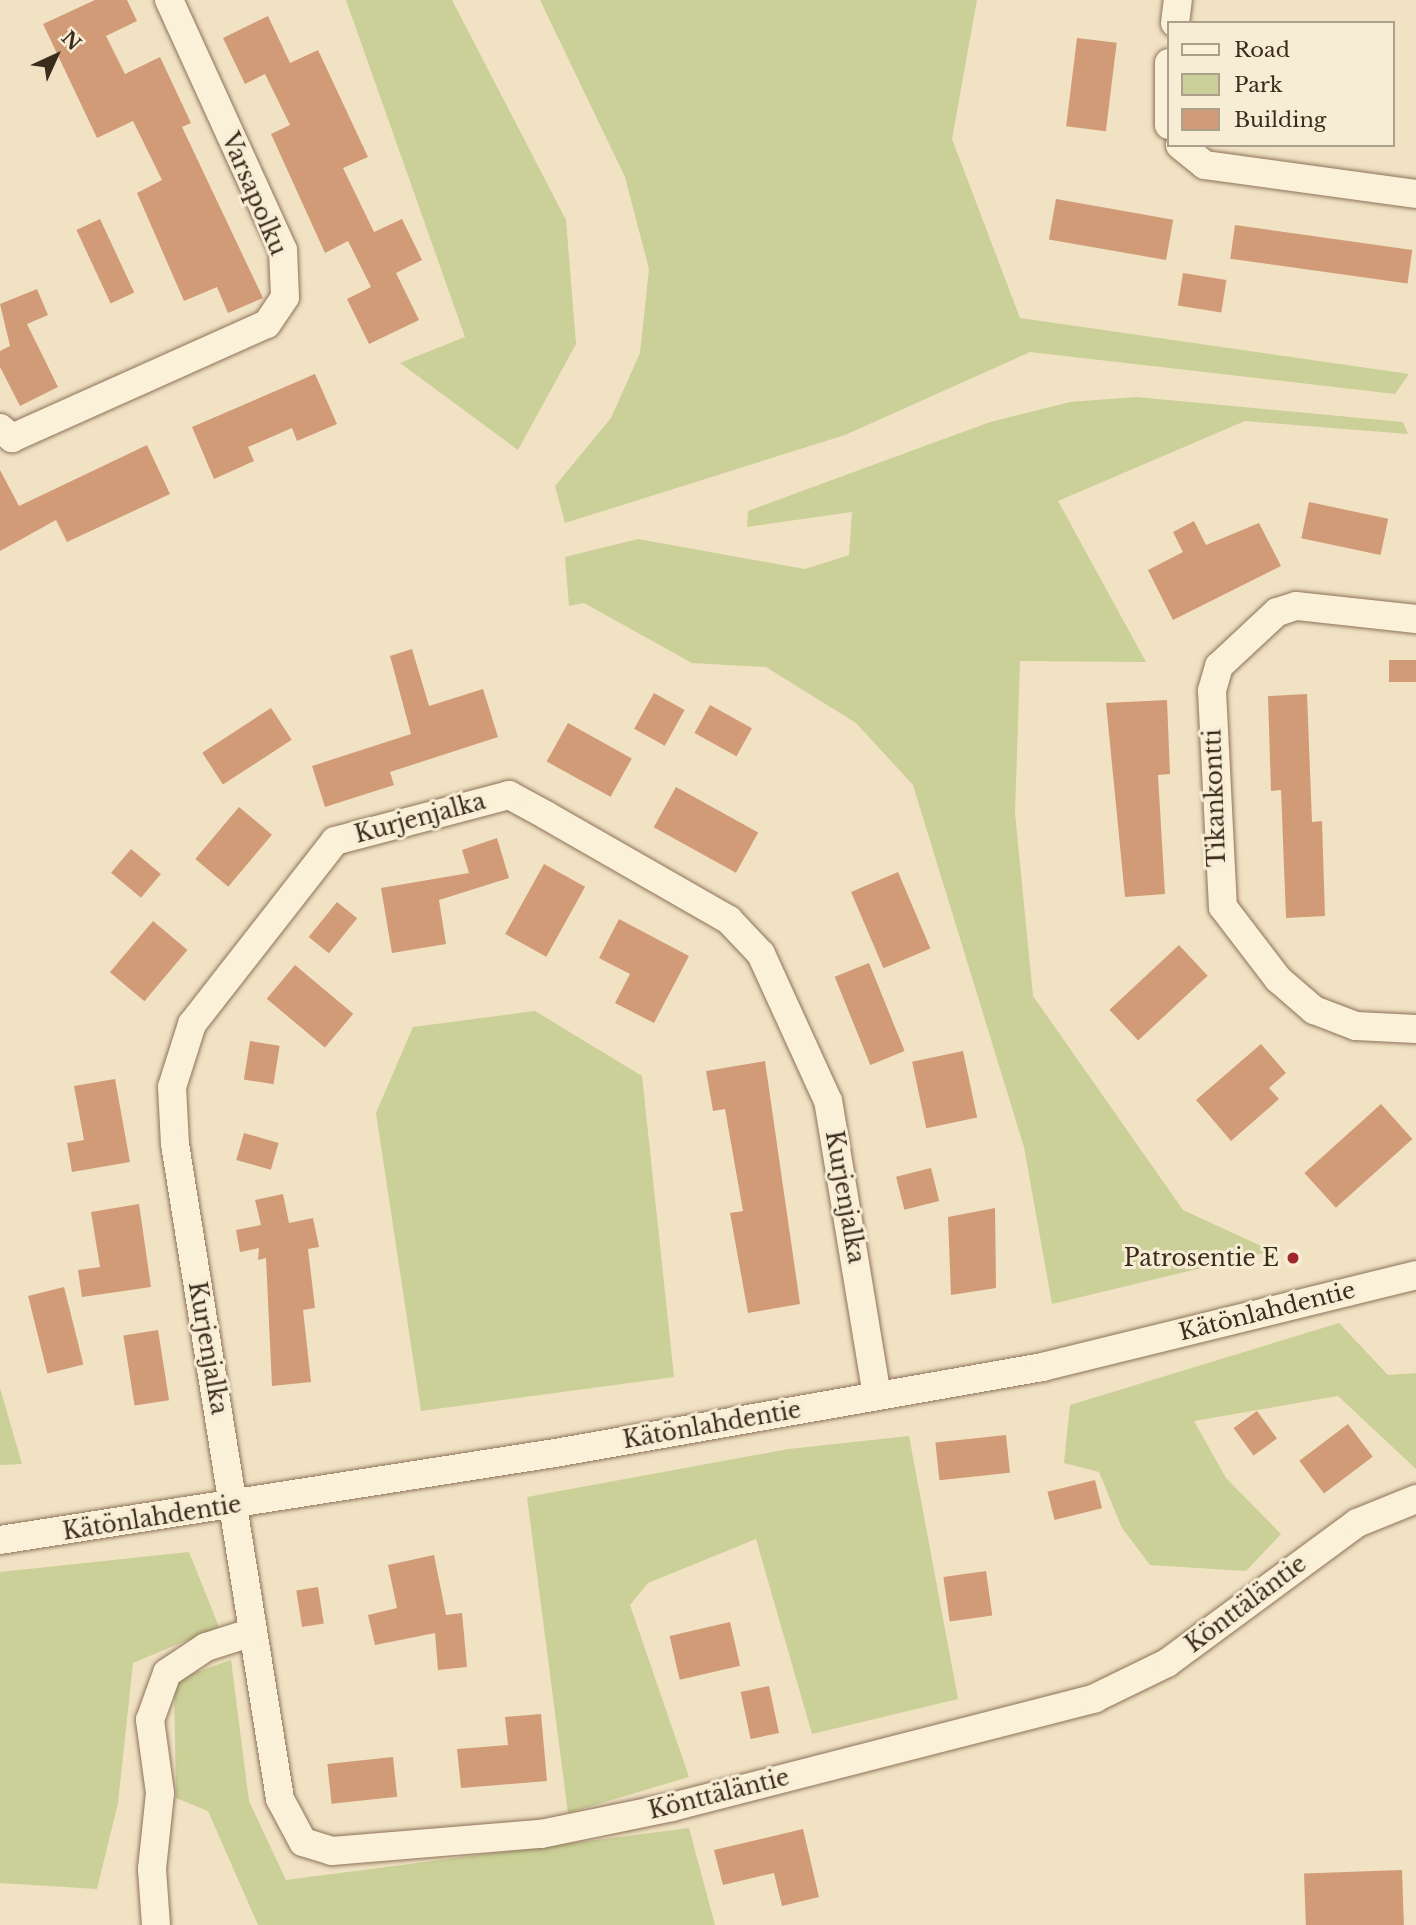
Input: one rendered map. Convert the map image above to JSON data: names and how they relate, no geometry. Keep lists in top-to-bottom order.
{
  "streets": {
    "street": [
      "Varsapolku",
      "Tikankontti",
      "Kurjenjalka",
      "Kätönlahdentie",
      "Könttäläntie"
    ]
  },
  "crossings": [
    ["Kurjenjalka", "Kätönlahdentie"],
    ["Kurjenjalka", "Könttäläntie"],
    ["Kätönlahdentie", "Könttäläntie"]
  ],
  "places": ["Patrosentie E"],
  "legend": ["Road", "Park", "Building"],
  "north": "top right"
}
